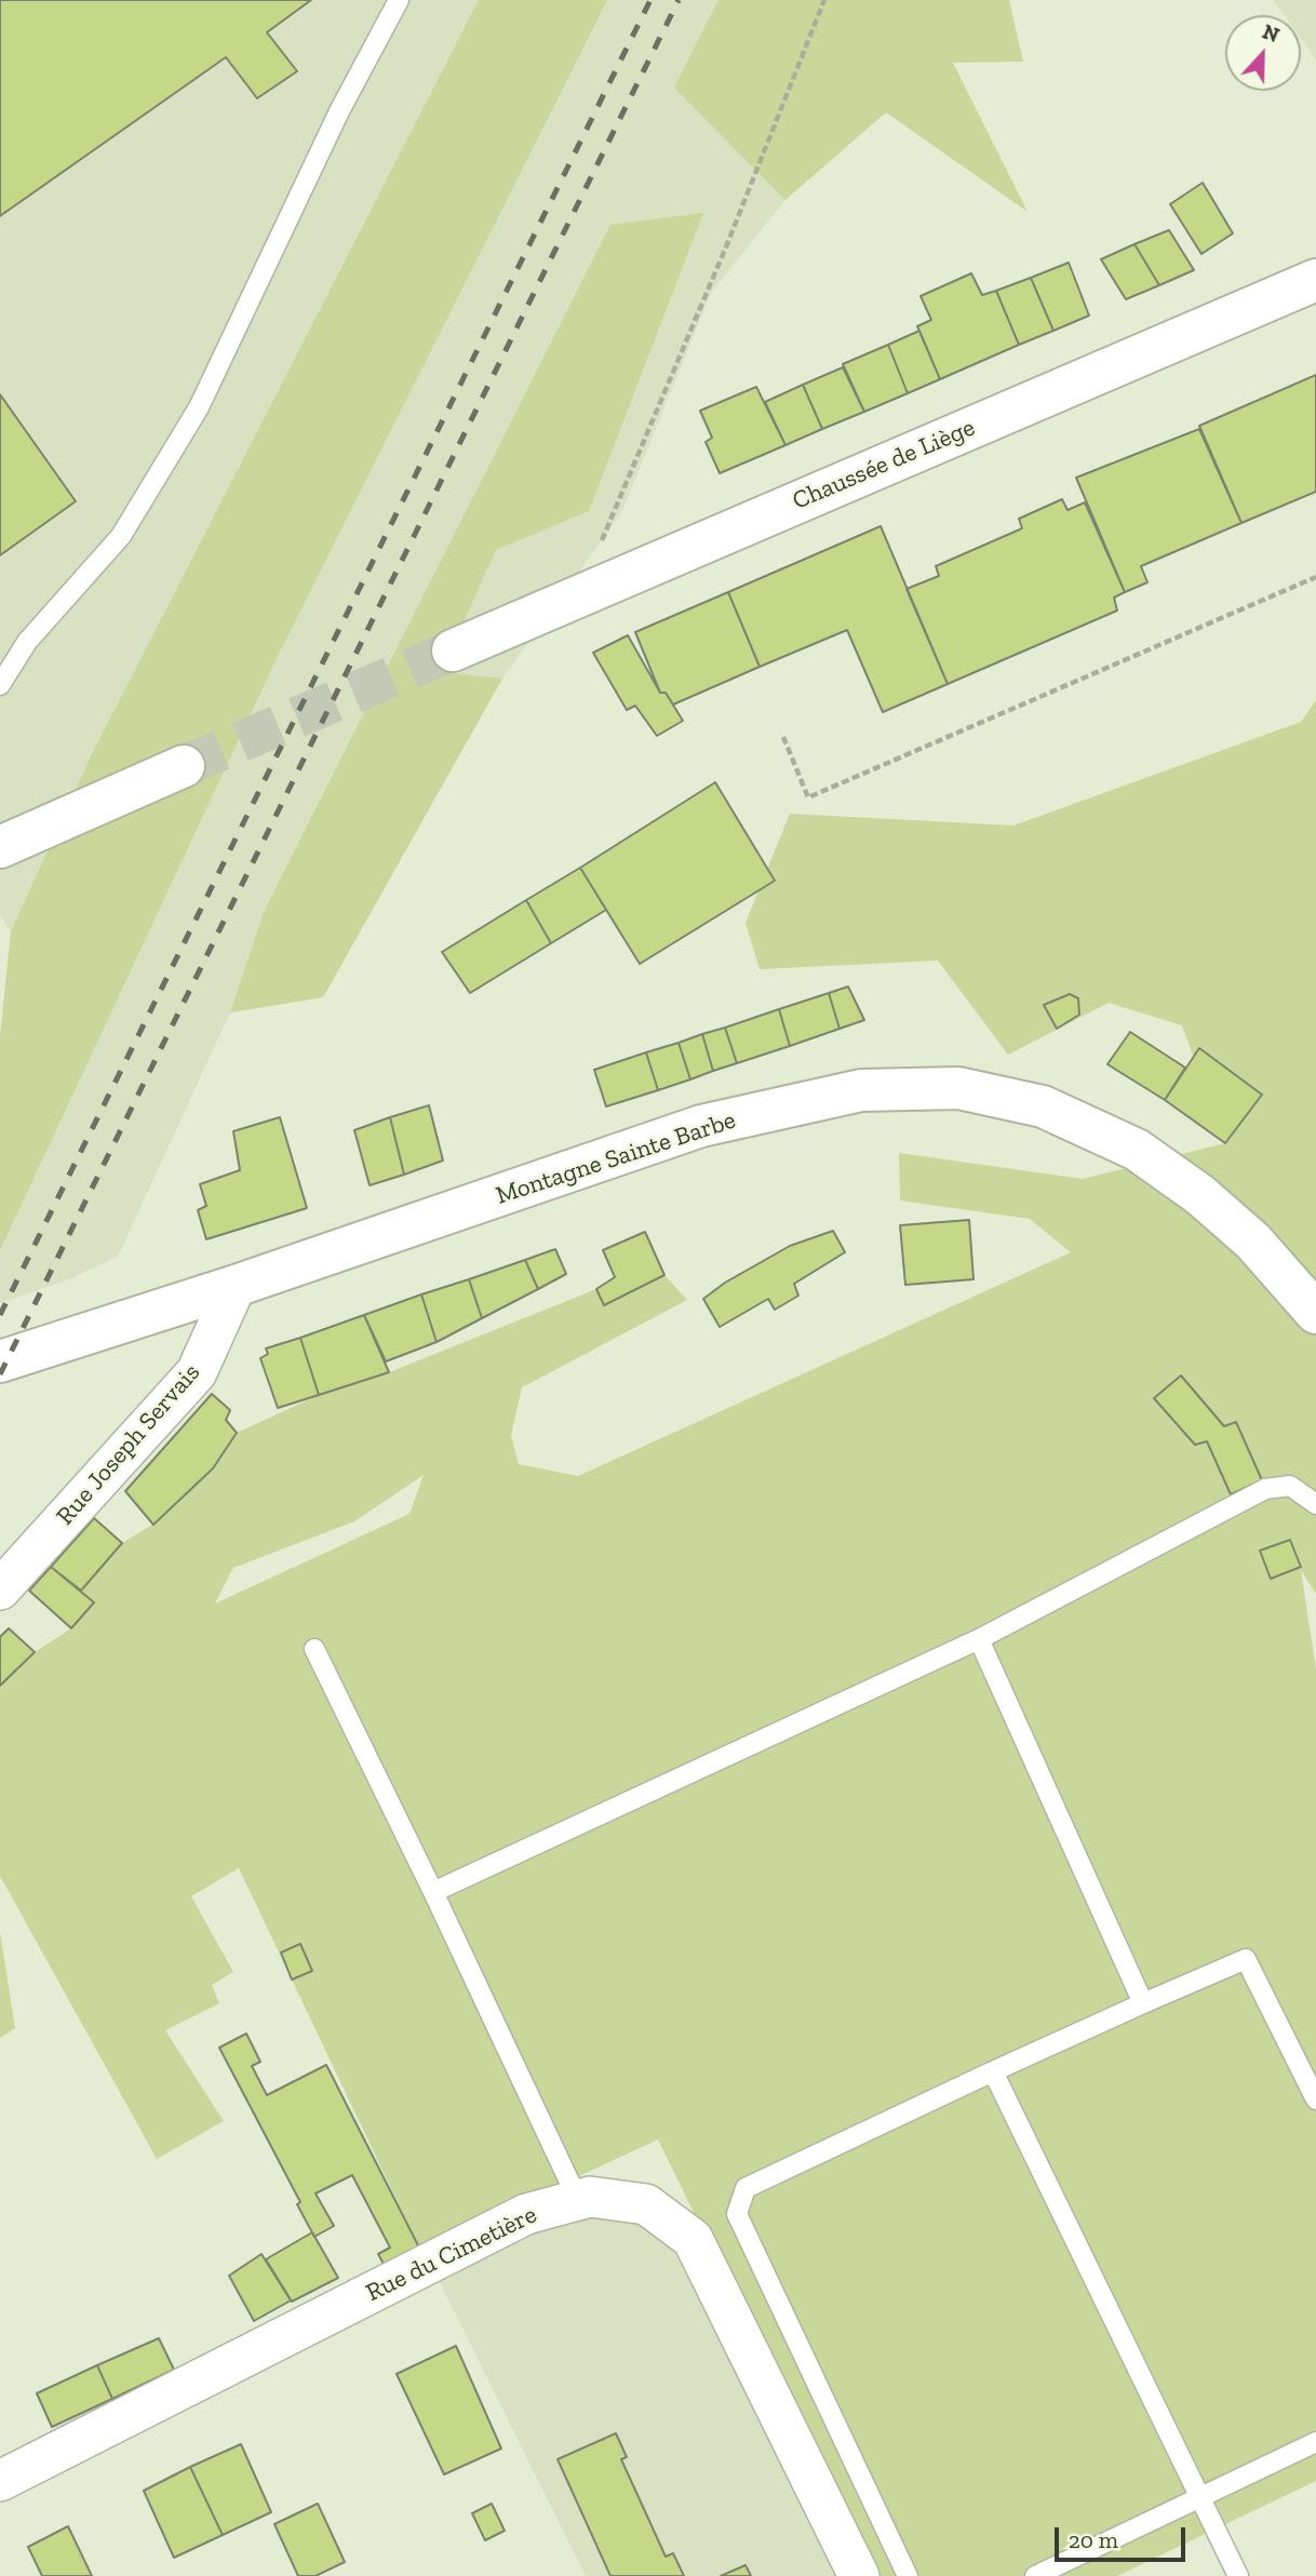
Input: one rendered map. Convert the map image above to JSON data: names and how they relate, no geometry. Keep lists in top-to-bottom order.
{
  "streets": {
    "main road": ["Chaussée de Liège", "Montagne Sainte Barbe"],
    "street": ["Rue Joseph Servais", "Rue du Cimetière"]
  },
  "crossings": [
    ["Montagne Sainte Barbe", "Rue Joseph Servais"]
  ],
  "scale_bar": "20 m",
  "north": "top"
}
